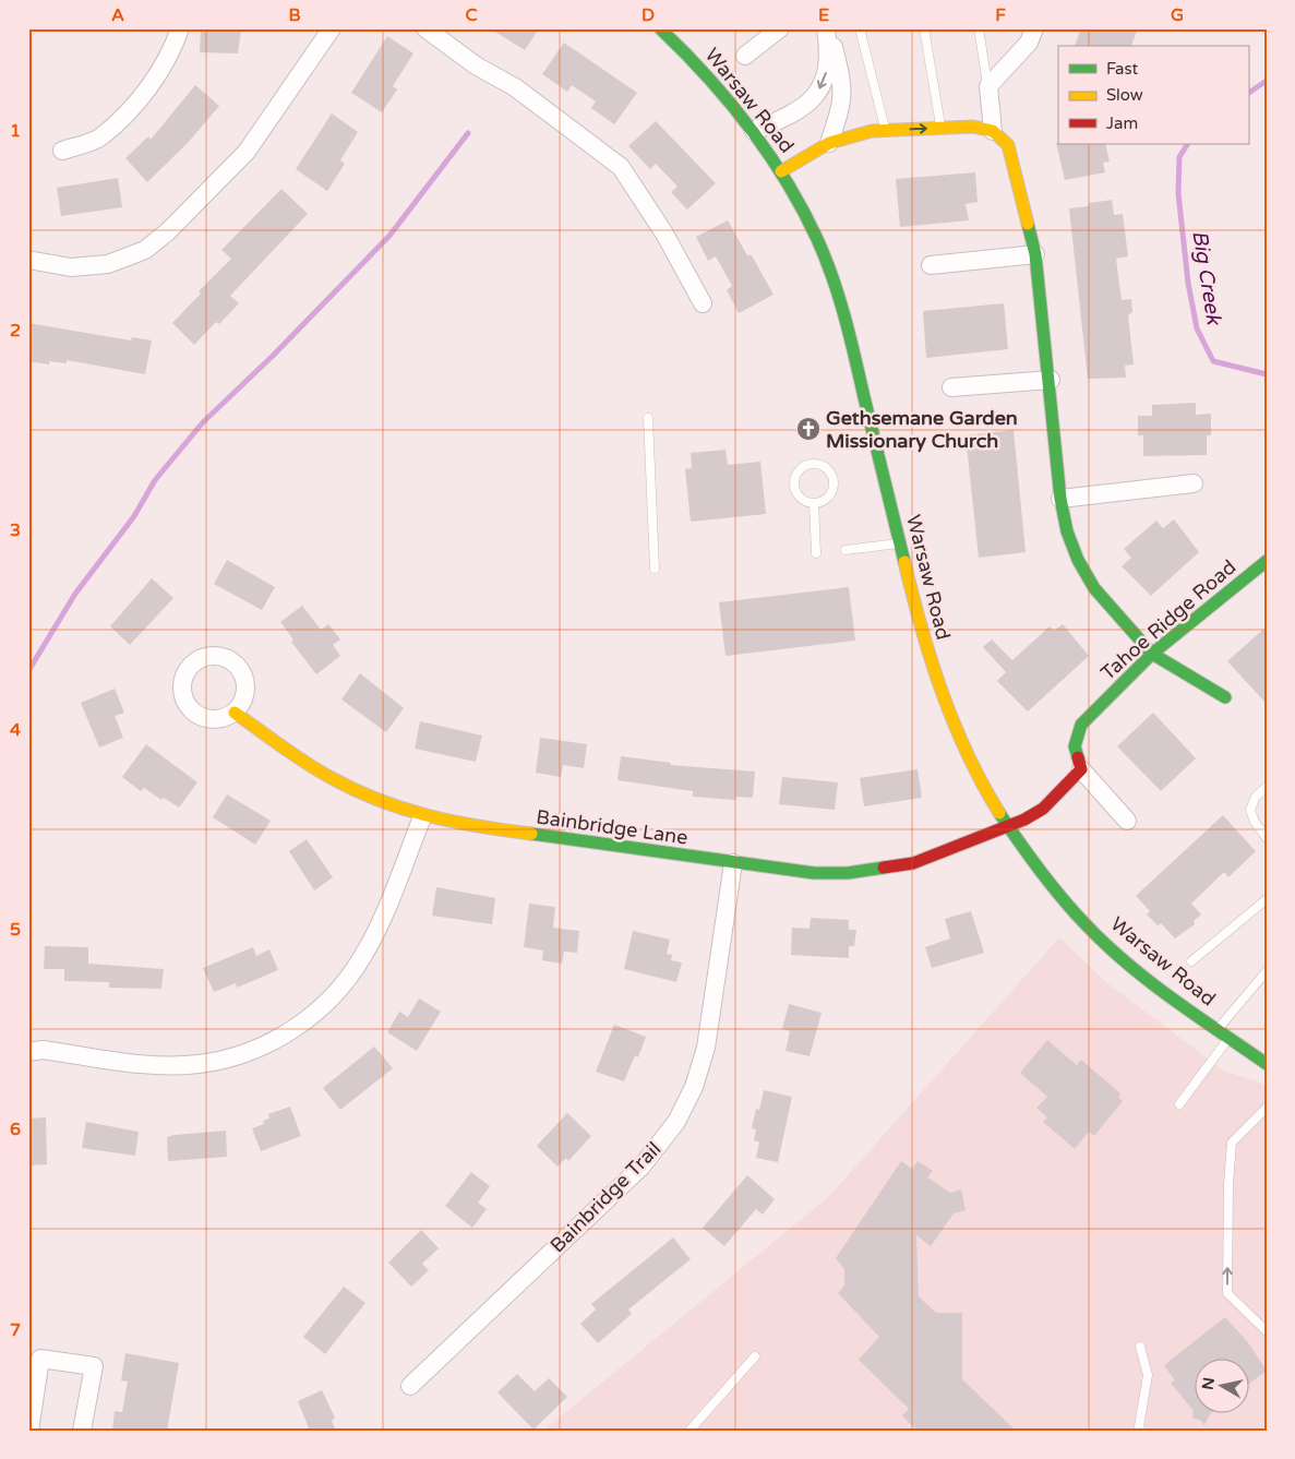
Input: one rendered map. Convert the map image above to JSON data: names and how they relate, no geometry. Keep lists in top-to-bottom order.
{
  "streets": {
    "street": [
      "Warsaw Road",
      "Tahoe Ridge Road",
      "Bainbridge Lane",
      "Bainbridge Trail"
    ]
  },
  "crossings": [
    ["Warsaw Road", "Bainbridge Lane"],
    ["Bainbridge Lane", "Bainbridge Trail"]
  ],
  "water": ["Big Creek"],
  "places": {
    "church": ["Gethsemane Garden Missionary Church"]
  },
  "legend": ["Fast", "Slow", "Jam"],
  "north": "left",
  "grid": {
    "columns": [
      "A",
      "B",
      "C",
      "D",
      "E",
      "F",
      "G"
    ],
    "rows": [
      "1",
      "2",
      "3",
      "4",
      "5",
      "6",
      "7"
    ]
  }
}
